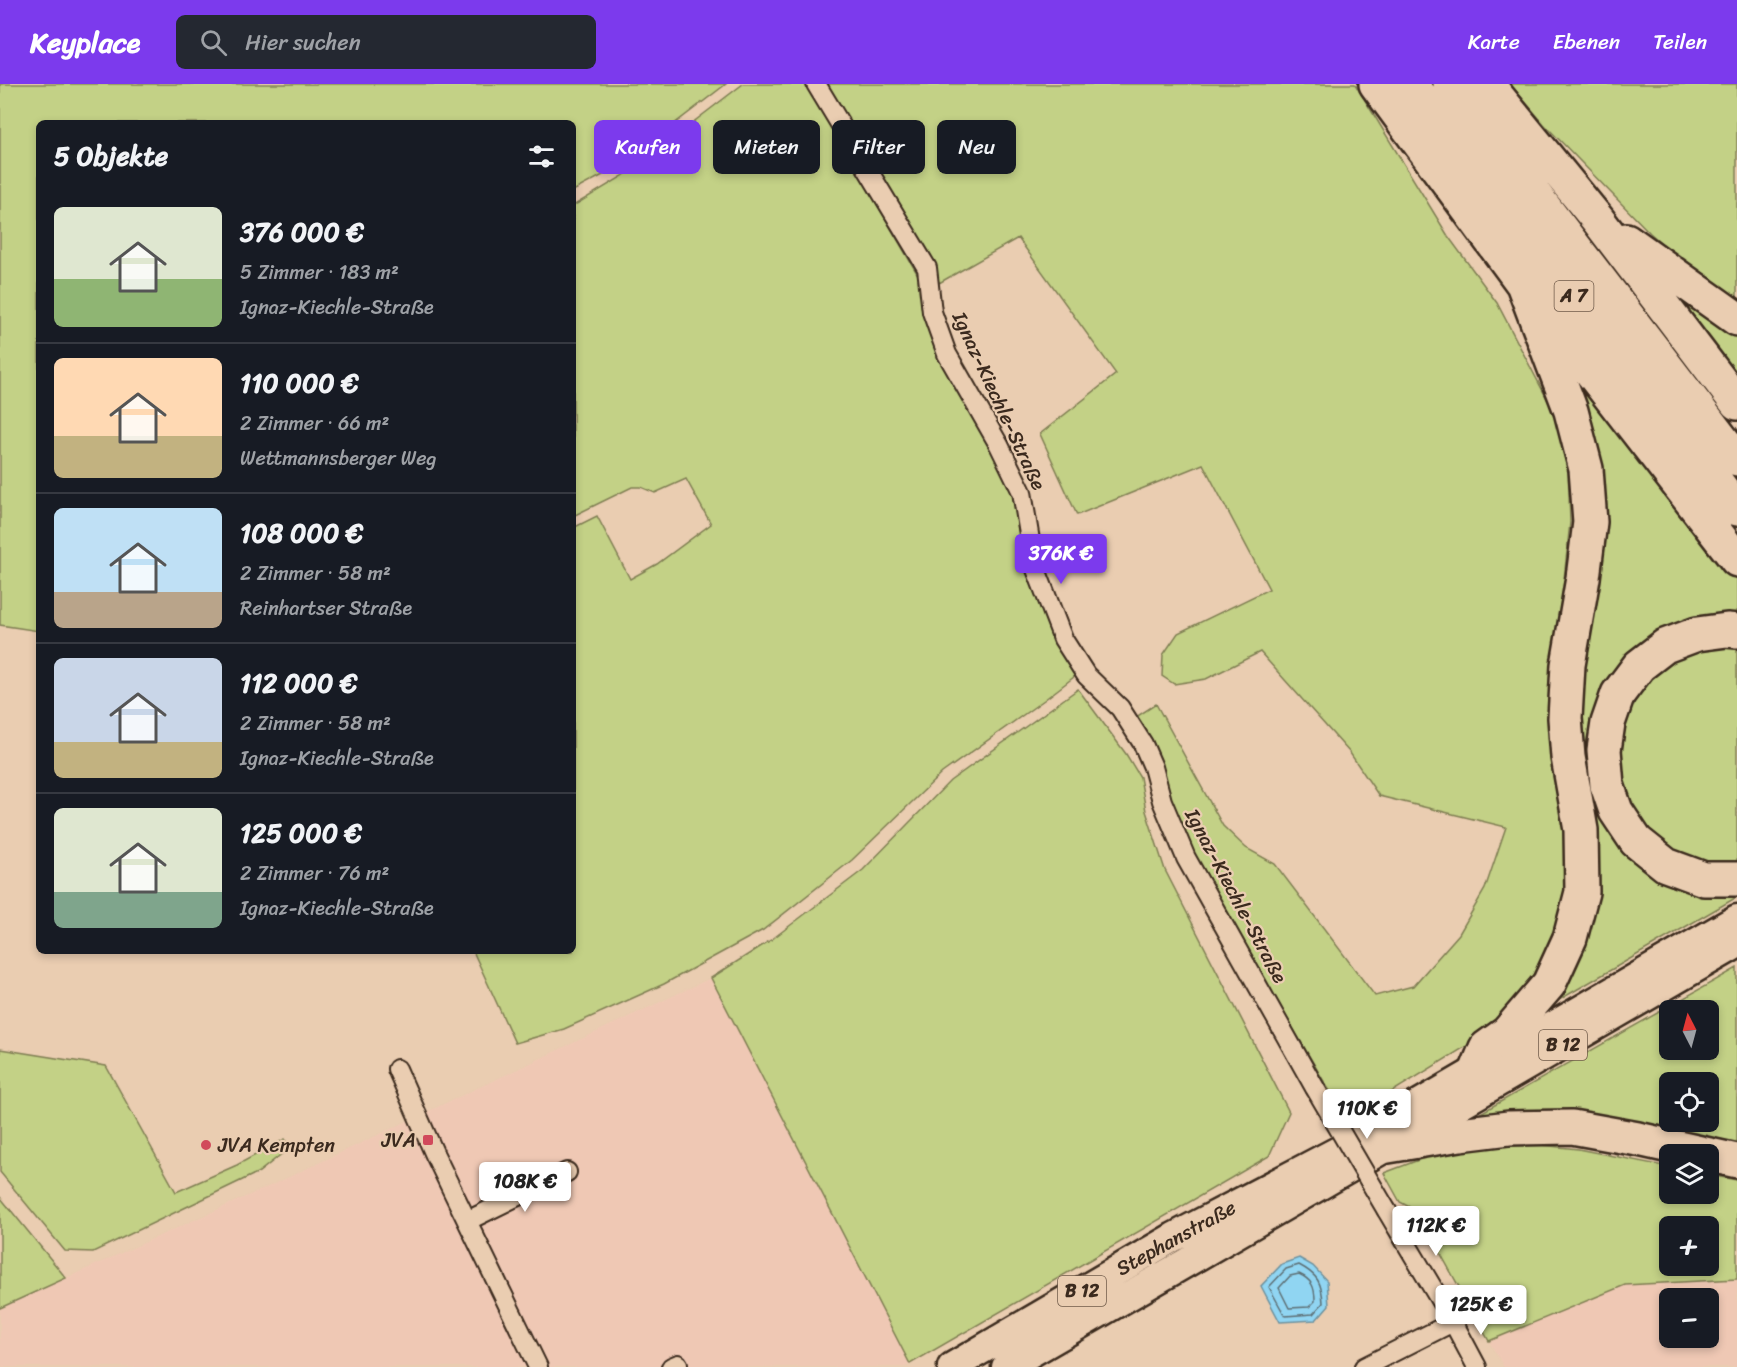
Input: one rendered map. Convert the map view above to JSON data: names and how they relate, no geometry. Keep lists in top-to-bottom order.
{
  "streets": {
    "highway": ["A 7"],
    "main road": ["B 12", "Stephanstraße"],
    "street": ["Ignaz-Kiechle-Straße"]
  },
  "crossings": [
    ["B 12", "Stephanstraße"]
  ],
  "places": {
    "transit": ["JVA"],
    "other": ["JVA Kempten"]
  },
  "north": "top",
  "page": {
    "header": "Keyplace",
    "search": "Hier suchen",
    "nav": ["Karte", "Ebenen", "Teilen"],
    "chip": [
      "Kaufen",
      "Mieten",
      "Filter",
      "Neu"
    ],
    "heading": "5 Objekte",
    "list": [
      {
        "name": "376 000 €",
        "note": "5 Zimmer · 183 m² · Ignaz-Kiechle-Straße"
      },
      {
        "name": "110 000 €",
        "note": "2 Zimmer · 66 m² · Wettmannsberger Weg"
      },
      {
        "name": "108 000 €",
        "note": "2 Zimmer · 58 m² · Reinhartser Straße"
      },
      {
        "name": "112 000 €",
        "note": "2 Zimmer · 58 m² · Ignaz-Kiechle-Straße"
      },
      {
        "name": "125 000 €",
        "note": "2 Zimmer · 76 m² · Ignaz-Kiechle-Straße"
      }
    ],
    "price": [
      "376K €",
      "110K €",
      "108K €",
      "112K €",
      "125K €"
    ],
    "map_buttons": ["+", "−"]
  }
}
